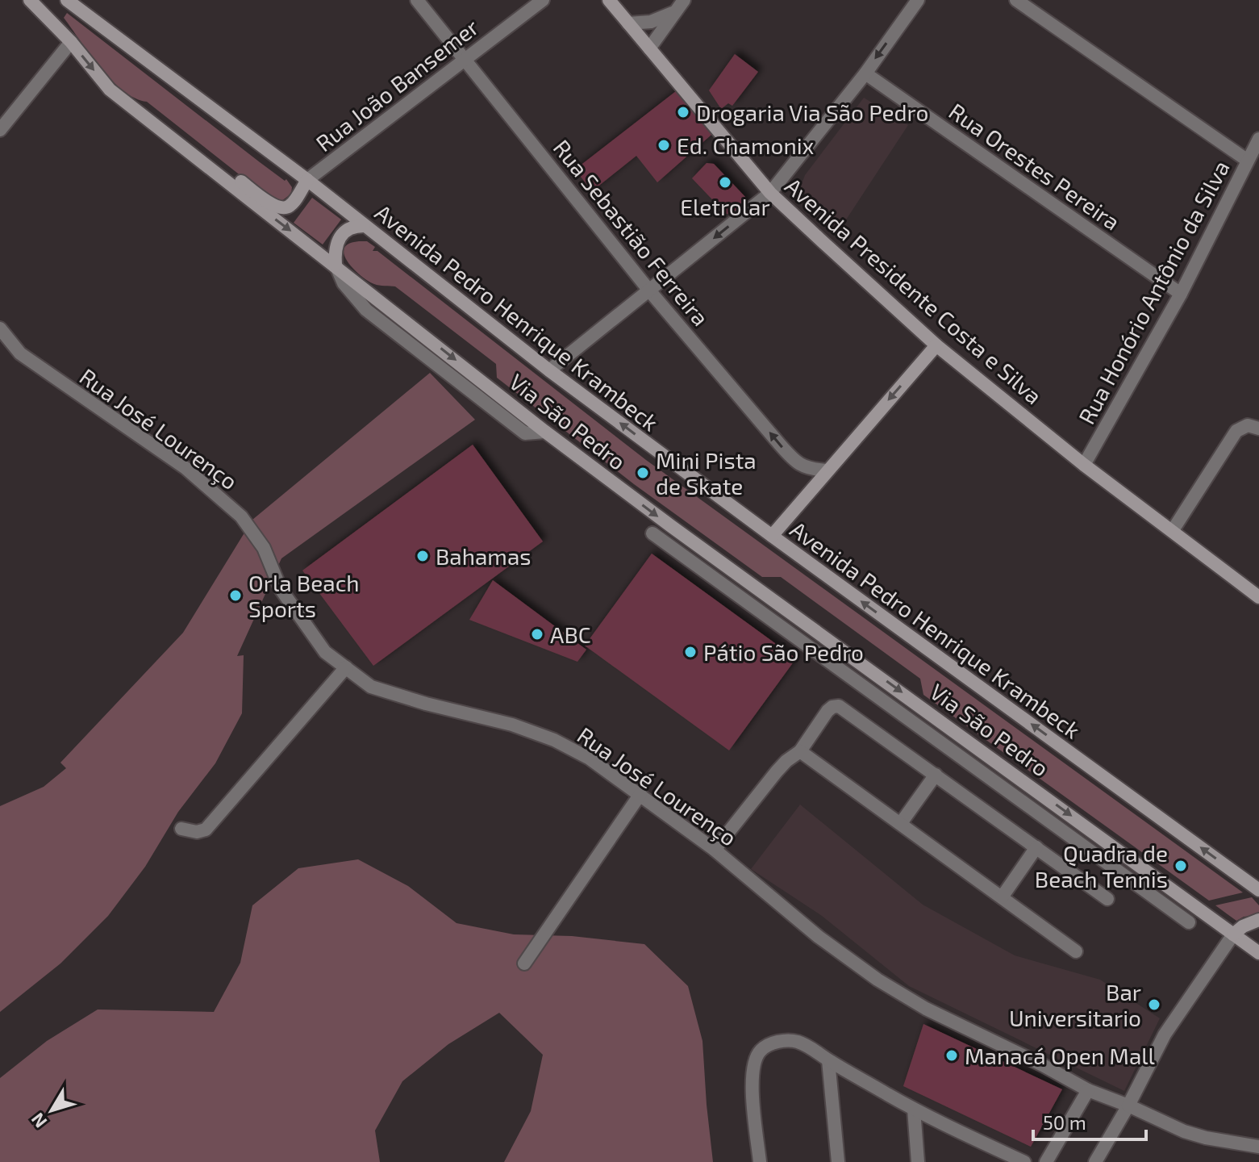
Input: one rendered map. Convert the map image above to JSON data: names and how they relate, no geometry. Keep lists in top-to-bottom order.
{
  "streets": {
    "main road": ["Avenida Presidente Costa e Silva", "Avenida Pedro Henrique Krambeck", "Via São Pedro"],
    "street": [
      "Rua João Bansemer",
      "Rua Orestes Pereira",
      "Rua Sebastião Ferreira",
      "Rua Honório Antônio da Silva",
      "Rua José Lourenço"
    ]
  },
  "crossings": [
    ["Rua João Bansemer", "Rua Sebastião Ferreira"],
    ["Rua João Bansemer", "Avenida Pedro Henrique Krambeck"],
    ["Rua Orestes Pereira", "Rua Honório Antônio da Silva"],
    ["Avenida Presidente Costa e Silva", "Rua Honório Antônio da Silva"]
  ],
  "one_way": ["Rua Sebastião Ferreira", "Avenida Pedro Henrique Krambeck", "Via São Pedro"],
  "places": [
    "Drogaria Via São Pedro",
    "Ed. Chamonix",
    "Eletrolar",
    "Mini Pista de Skate",
    "Bahamas",
    "Orla Beach Sports",
    "ABC",
    "Pátio São Pedro",
    "Quadra de Beach Tennis",
    "Bar Universitario",
    "Manacá Open Mall"
  ],
  "scale_bar": "50 m",
  "north": "bottom left"
}
